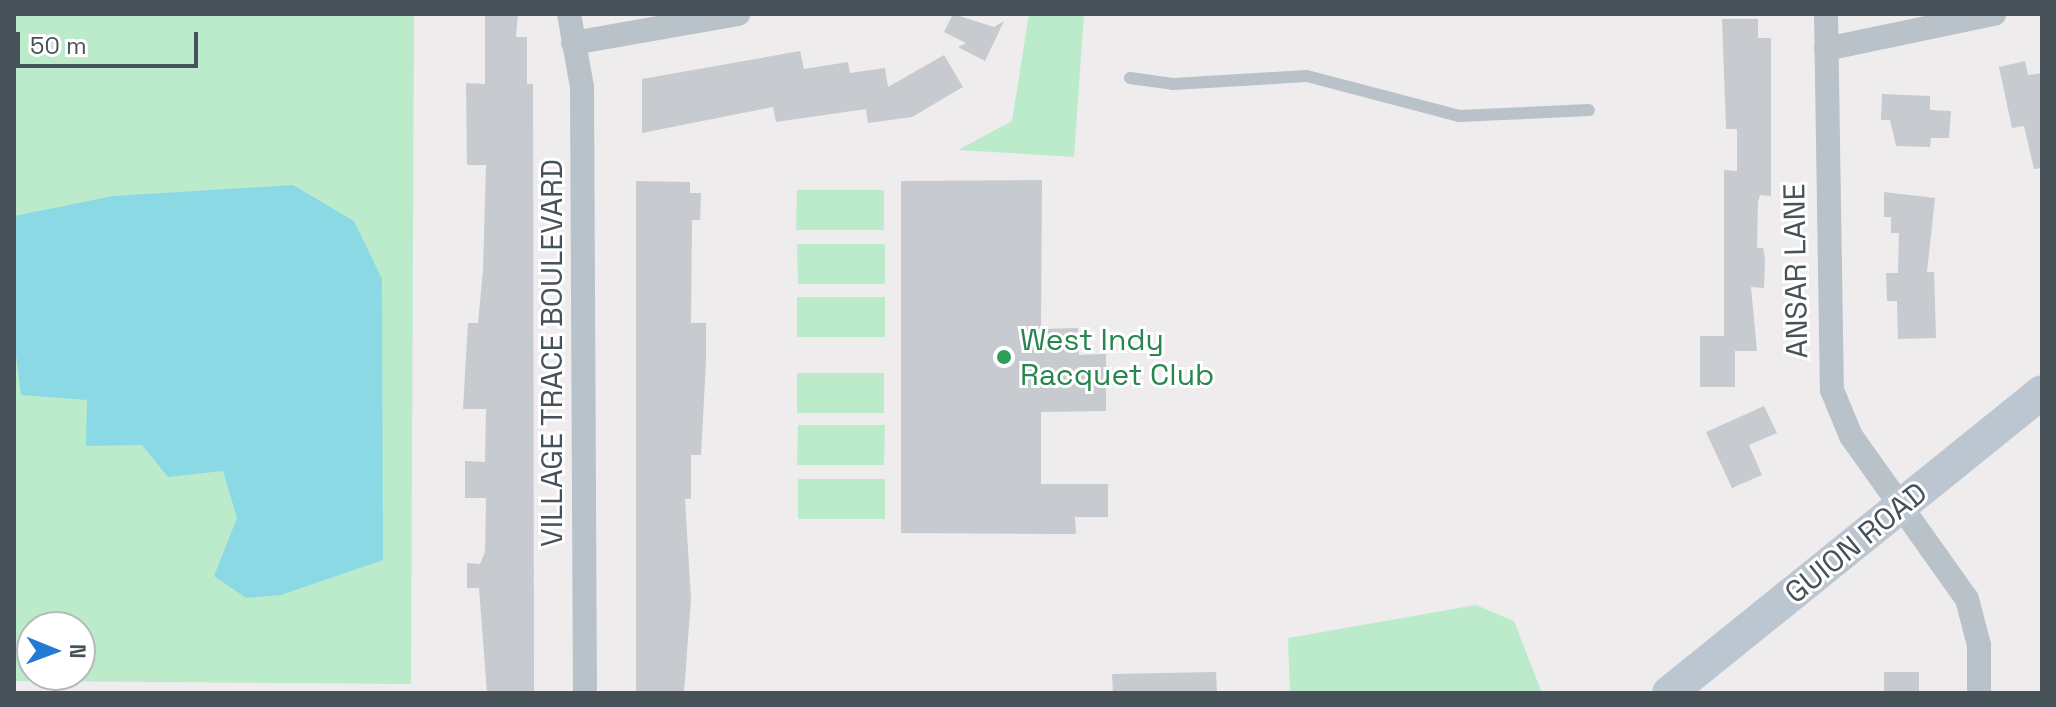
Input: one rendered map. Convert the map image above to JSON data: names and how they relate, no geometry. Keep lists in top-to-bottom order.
{
  "streets": {
    "street": ["ANSAR LANE", "VILLAGE TRACE BOULEVARD", "GUION ROAD"]
  },
  "crossings": [
    ["ANSAR LANE", "GUION ROAD"]
  ],
  "places": ["West Indy Racquet Club"],
  "scale_bar": "50 m",
  "north": "right"
}
